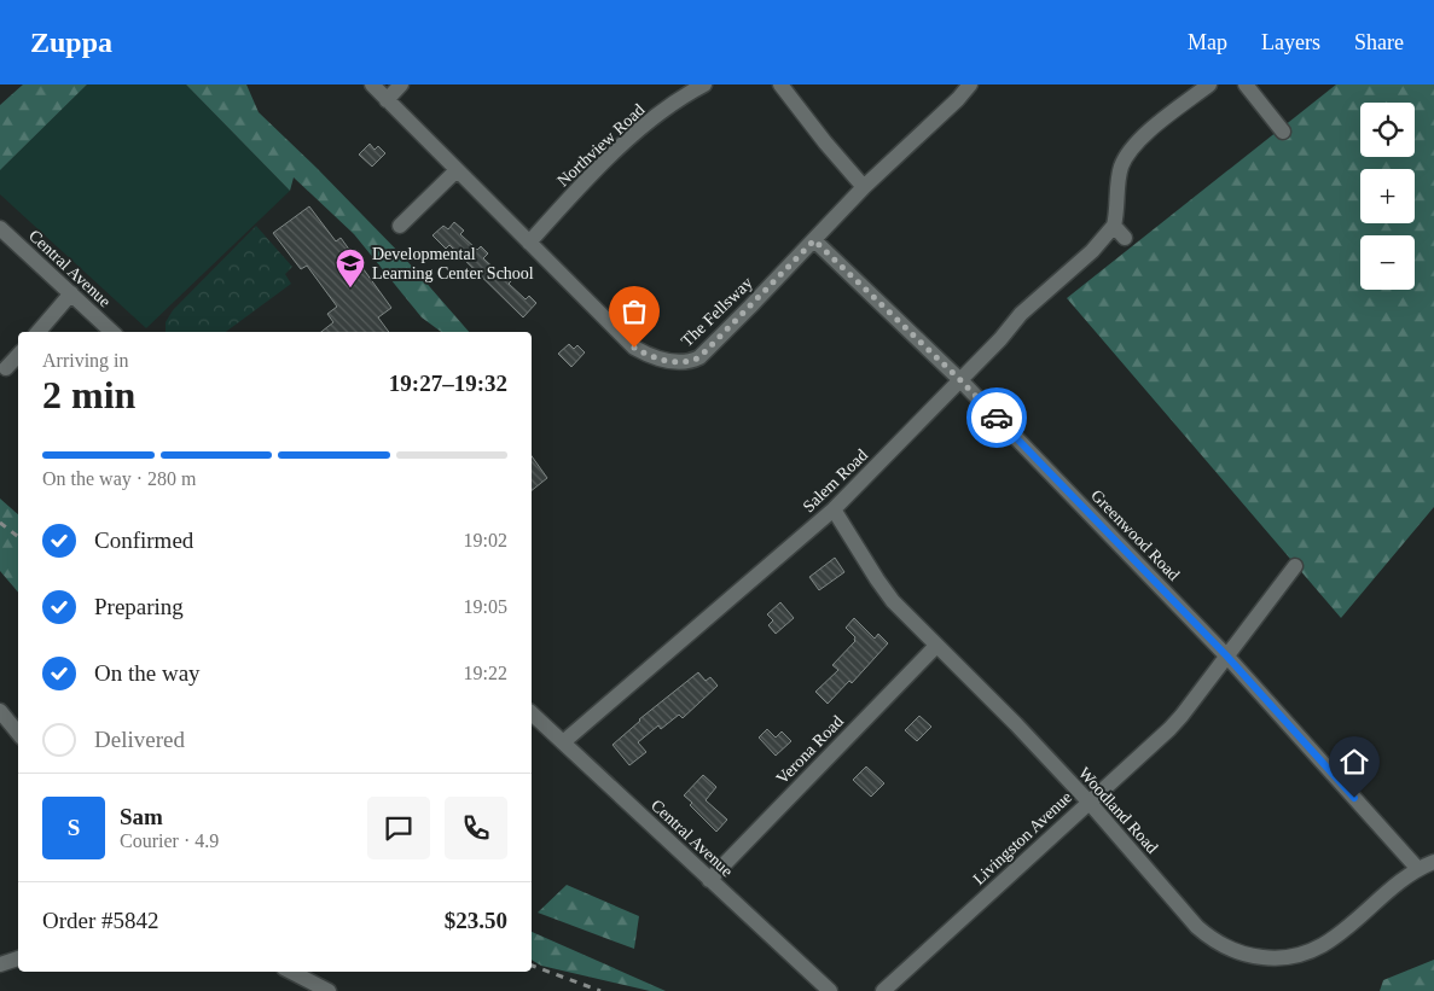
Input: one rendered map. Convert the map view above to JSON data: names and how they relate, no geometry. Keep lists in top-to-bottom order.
{
  "streets": {
    "street": [
      "Northview Road",
      "Central Avenue",
      "The Fellsway",
      "Salem Road",
      "Greenwood Road",
      "Verona Road",
      "Woodland Road",
      "Livingston Avenue"
    ]
  },
  "crossings": [
    ["Northview Road", "The Fellsway"],
    ["Central Avenue", "Salem Road"],
    ["Central Avenue", "Verona Road"],
    ["The Fellsway", "Greenwood Road"],
    ["Salem Road", "Greenwood Road"],
    ["Salem Road", "Woodland Road"],
    ["Greenwood Road", "Woodland Road"],
    ["Greenwood Road", "Livingston Avenue"],
    ["Verona Road", "Woodland Road"],
    ["Woodland Road", "Livingston Avenue"]
  ],
  "places": {
    "school or university": ["Developmental Learning Center School"]
  },
  "page": {
    "header": "Zuppa",
    "nav": ["Map", "Layers", "Share"],
    "map_buttons": ["+", "−"],
    "heading": ["2 min", "Arriving in", "19:27–19:32"],
    "panel": [
      "Sam",
      "Courier · 4.9",
      "Order #5842",
      "$23.50"
    ],
    "bar": "On the way · 280 m",
    "list": [
      ["Confirmed", "19:02"],
      ["Preparing", "19:05"],
      ["On the way", "19:22"],
      "Delivered"
    ],
    "round": "S"
  }
}
